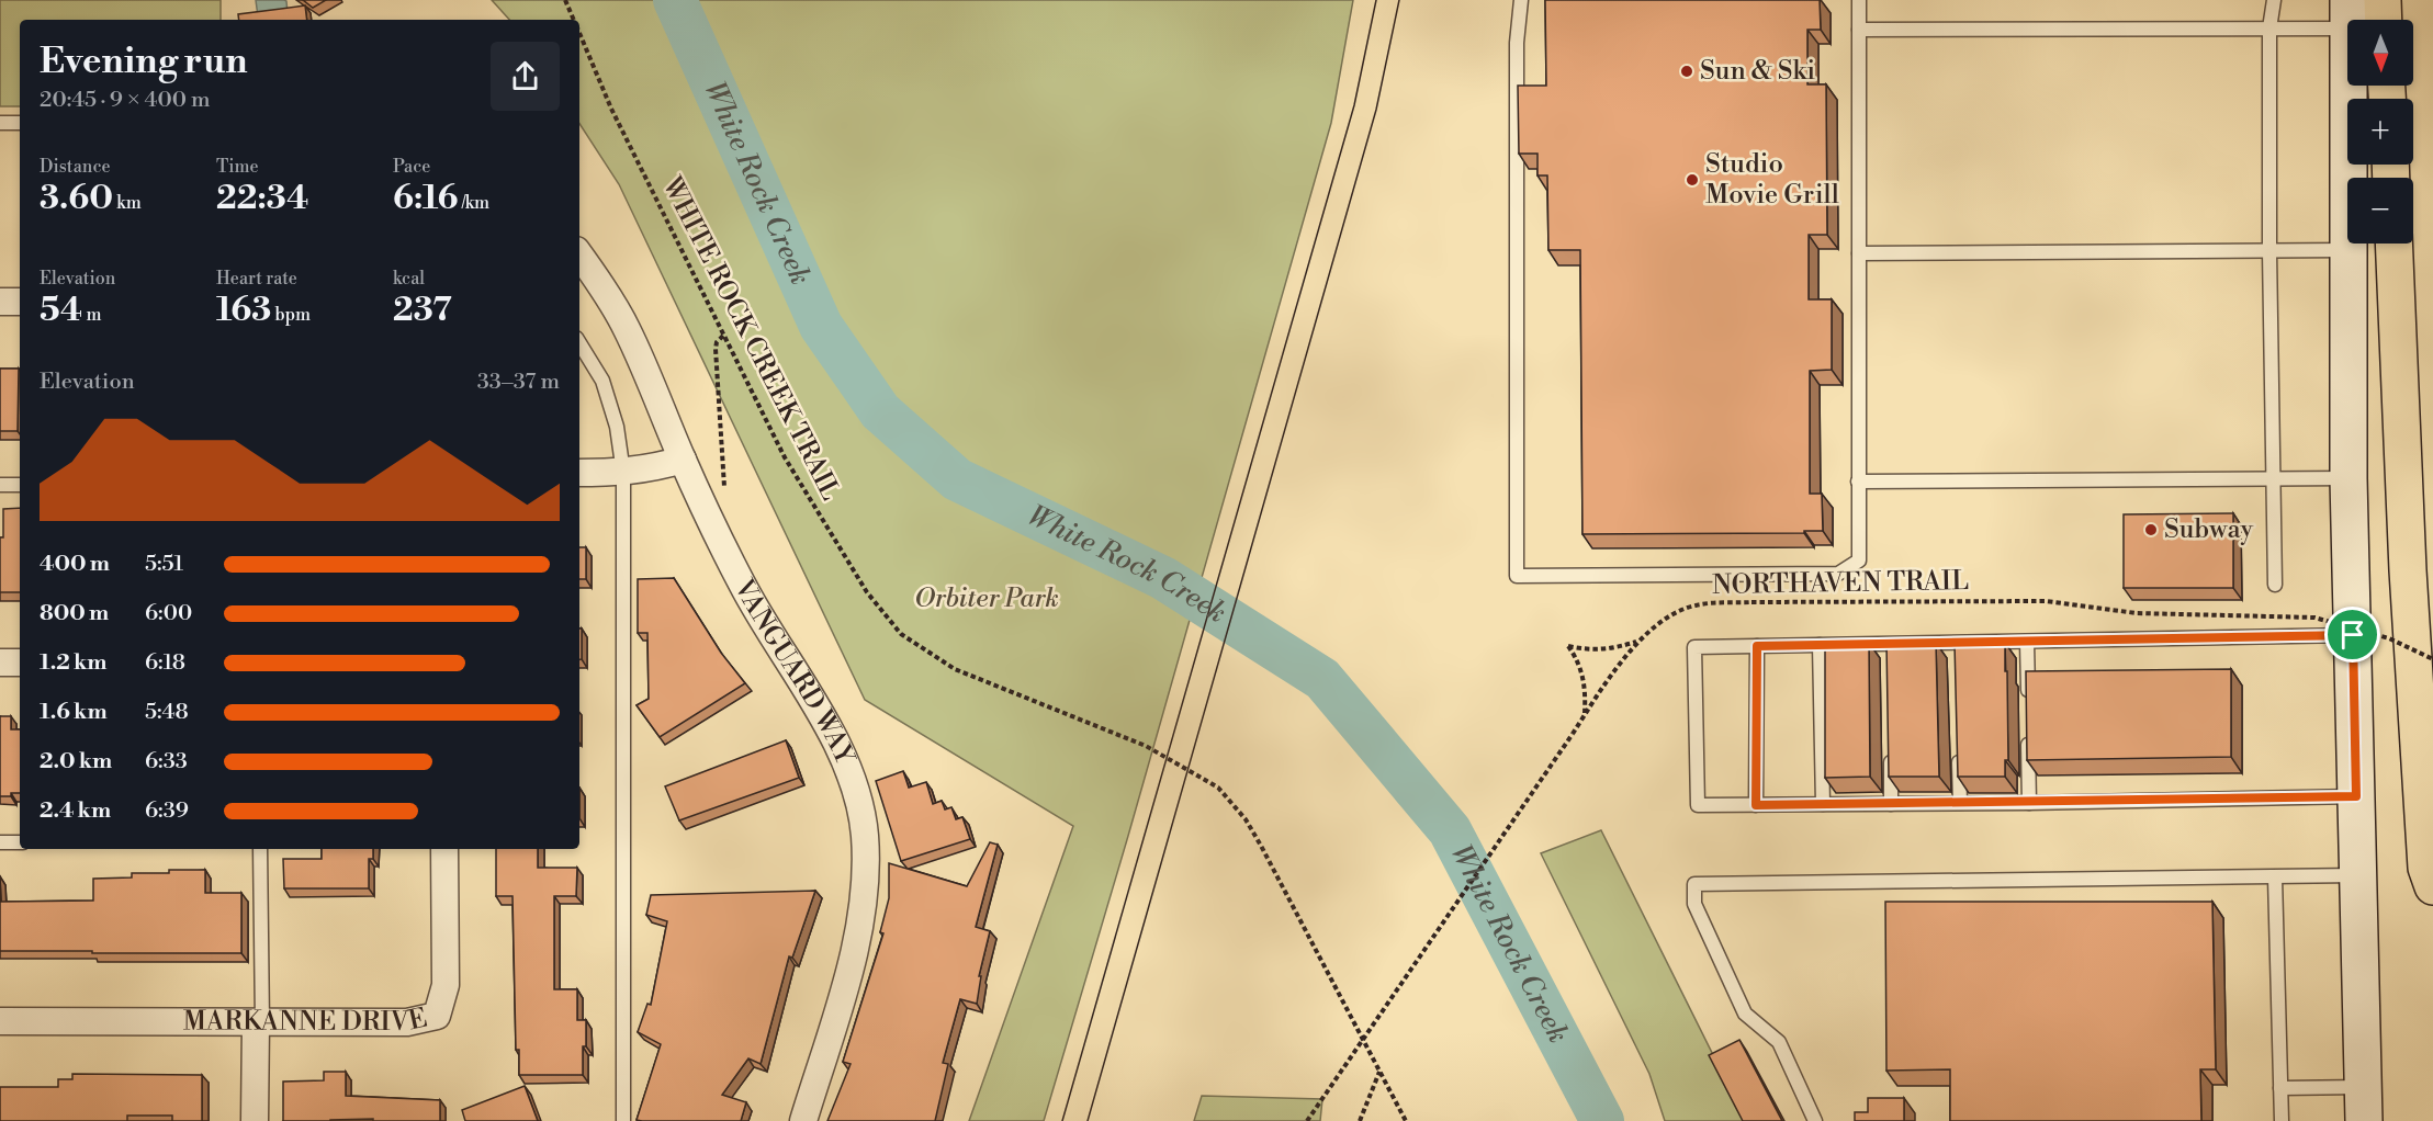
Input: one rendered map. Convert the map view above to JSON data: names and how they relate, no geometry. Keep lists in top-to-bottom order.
{
  "streets": {
    "street": ["VANGUARD WAY", "MARKANNE DRIVE"],
    "path": ["WHITE ROCK CREEK TRAIL", "NORTHAVEN TRAIL"]
  },
  "water": ["White Rock Creek"],
  "parks": ["Orbiter Park"],
  "places": ["Sun & Ski", "Studio Movie Grill", "Subway"],
  "north": "bottom",
  "page": {
    "map_buttons": ["+", "−"],
    "heading": ["Evening run", "20:45 · 9 × 400 m"],
    "stats": [
      ["Distance", "3.60 km"],
      ["Time", "22:34"],
      ["Pace", "6:16 /km"],
      ["Elevation", "54 m"],
      ["Heart rate", "163 bpm"],
      ["kcal", "237"]
    ],
    "chart": ["Elevation", "33–37 m"],
    "list": [
      {
        "name": "400 m",
        "note": "5:51"
      },
      {
        "name": "800 m",
        "note": "6:00"
      },
      {
        "name": "1.2 km",
        "note": "6:18"
      },
      {
        "name": "1.6 km",
        "note": "5:48"
      },
      {
        "name": "2.0 km",
        "note": "6:33"
      },
      {
        "name": "2.4 km",
        "note": "6:39"
      }
    ]
  }
}
